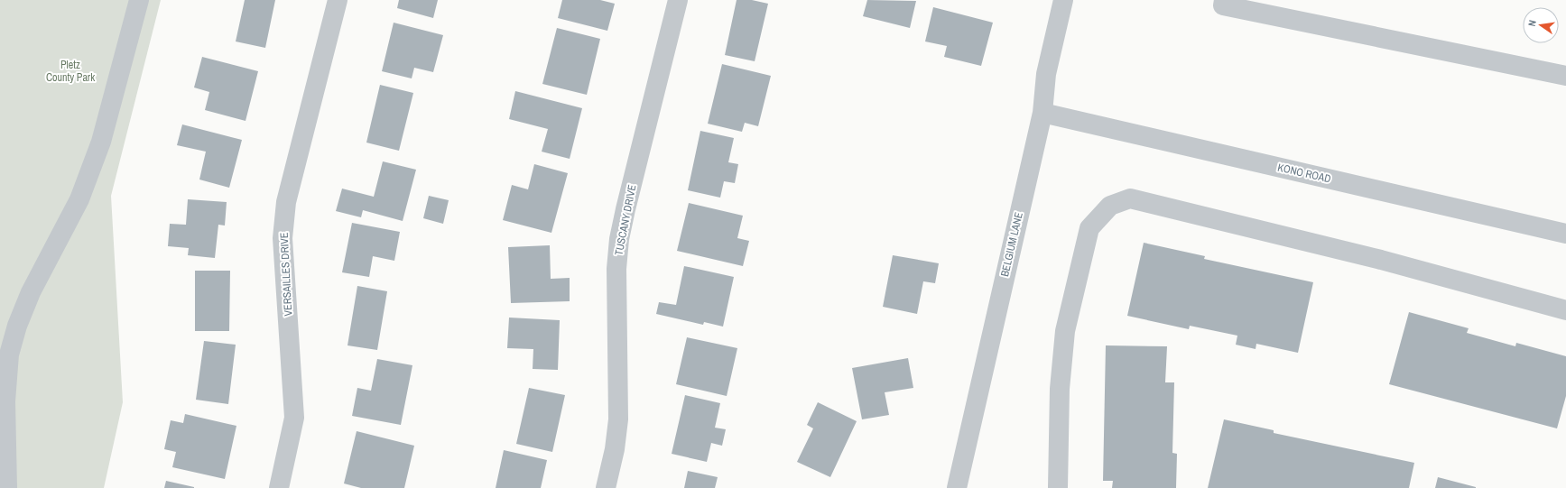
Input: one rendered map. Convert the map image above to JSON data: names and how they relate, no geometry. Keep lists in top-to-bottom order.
{
  "streets": {
    "street": [
      "KONO ROAD",
      "TUSCANY DRIVE",
      "BELGIUM LANE",
      "VERSAILLES DRIVE"
    ]
  },
  "crossings": [
    ["KONO ROAD", "BELGIUM LANE"]
  ],
  "parks": ["Pletz County Park"],
  "north": "left"
}
